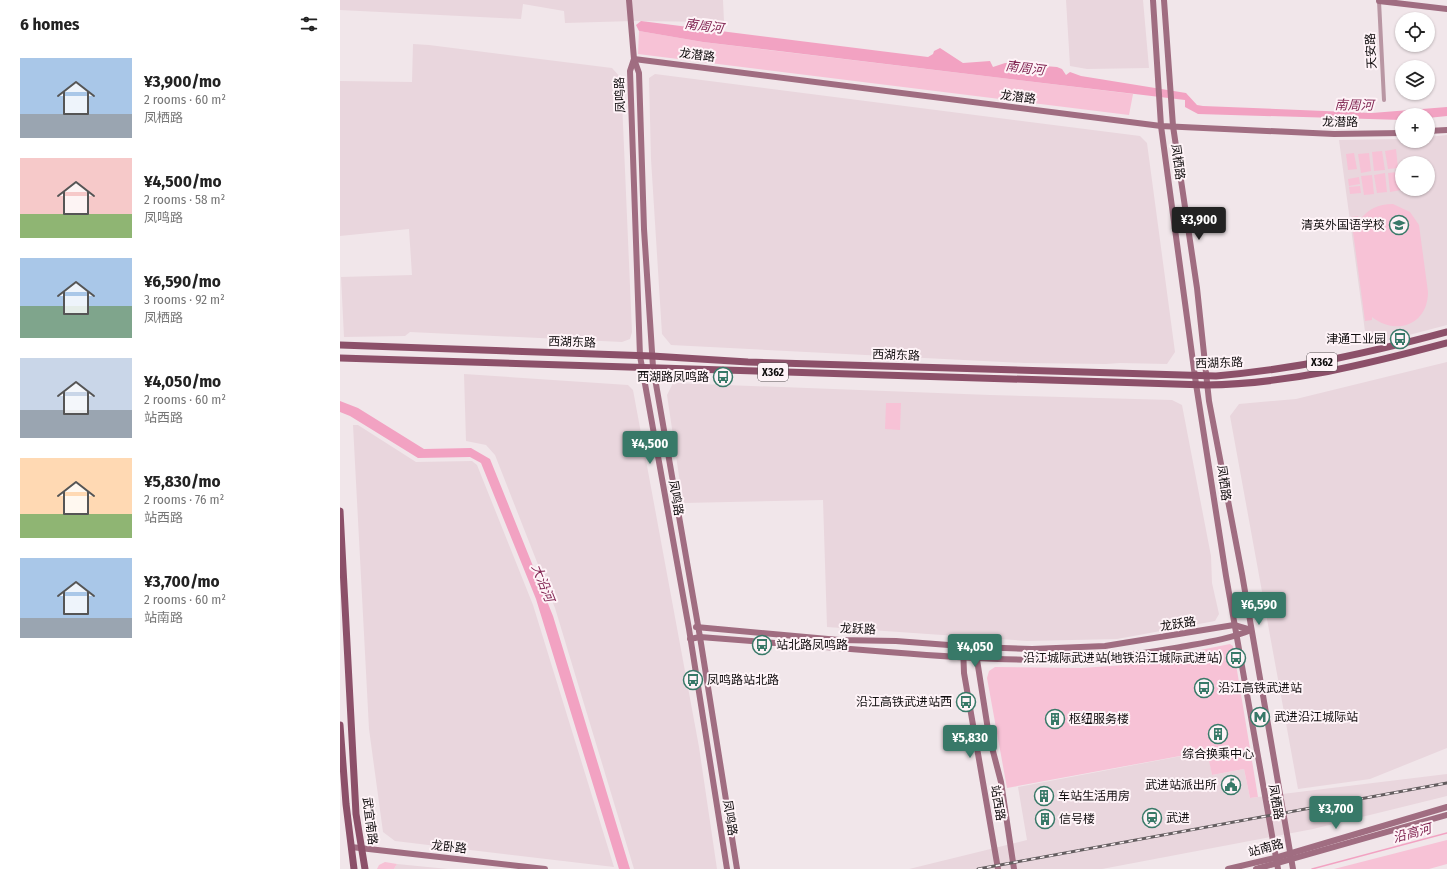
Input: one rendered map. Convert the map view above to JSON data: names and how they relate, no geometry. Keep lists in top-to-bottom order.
{
  "streets": {
    "main road": ["西湖东路", "X362", "武宜南路"],
    "street": [
      "天安路",
      "龙潜路",
      "凤鸣路",
      "凤栖路",
      "龙跃路",
      "站西路",
      "龙卧路",
      "站南路"
    ]
  },
  "crossings": [
    ["龙潜路", "凤鸣路"],
    ["龙潜路", "凤栖路"],
    ["凤鸣路", "西湖东路"],
    ["凤鸣路", "龙跃路"],
    ["凤栖路", "西湖东路"],
    ["凤栖路", "龙跃路"],
    ["凤栖路", "站南路"],
    ["龙跃路", "站西路"],
    ["武宜南路", "龙卧路"]
  ],
  "water": ["南周河", "大沿河", "沿高河"],
  "places": {
    "school or university": ["清英外国语学校"],
    "bus stop": [
      "津通工业园",
      "西湖路凤鸣路",
      "站北路凤鸣路",
      "沿江城际武进站(地铁沿江城际武进站)",
      "凤鸣路站北路",
      "沿江高铁武进站",
      "沿江高铁武进站西"
    ],
    "metro station": ["武进沿江城际站"],
    "building": [
      "枢纽服务楼",
      "综合换乘中心",
      "车站生活用房",
      "信号楼"
    ],
    "public building": ["武进站派出所"],
    "station": ["武进"]
  },
  "page": {
    "heading": "6 homes",
    "map_buttons": ["+", "−"],
    "list": [
      {
        "name": "¥3,900/mo",
        "note": "2 rooms · 60 m² · 凤栖路"
      },
      {
        "name": "¥4,500/mo",
        "note": "2 rooms · 58 m² · 凤鸣路"
      },
      {
        "name": "¥6,590/mo",
        "note": "3 rooms · 92 m² · 凤栖路"
      },
      {
        "name": "¥4,050/mo",
        "note": "2 rooms · 60 m² · 站西路"
      },
      {
        "name": "¥5,830/mo",
        "note": "2 rooms · 76 m² · 站西路"
      },
      {
        "name": "¥3,700/mo",
        "note": "2 rooms · 60 m² · 站南路"
      }
    ],
    "price": [
      "¥3,900",
      "¥4,500",
      "¥6,590",
      "¥4,050",
      "¥5,830",
      "¥3,700"
    ]
  }
}
